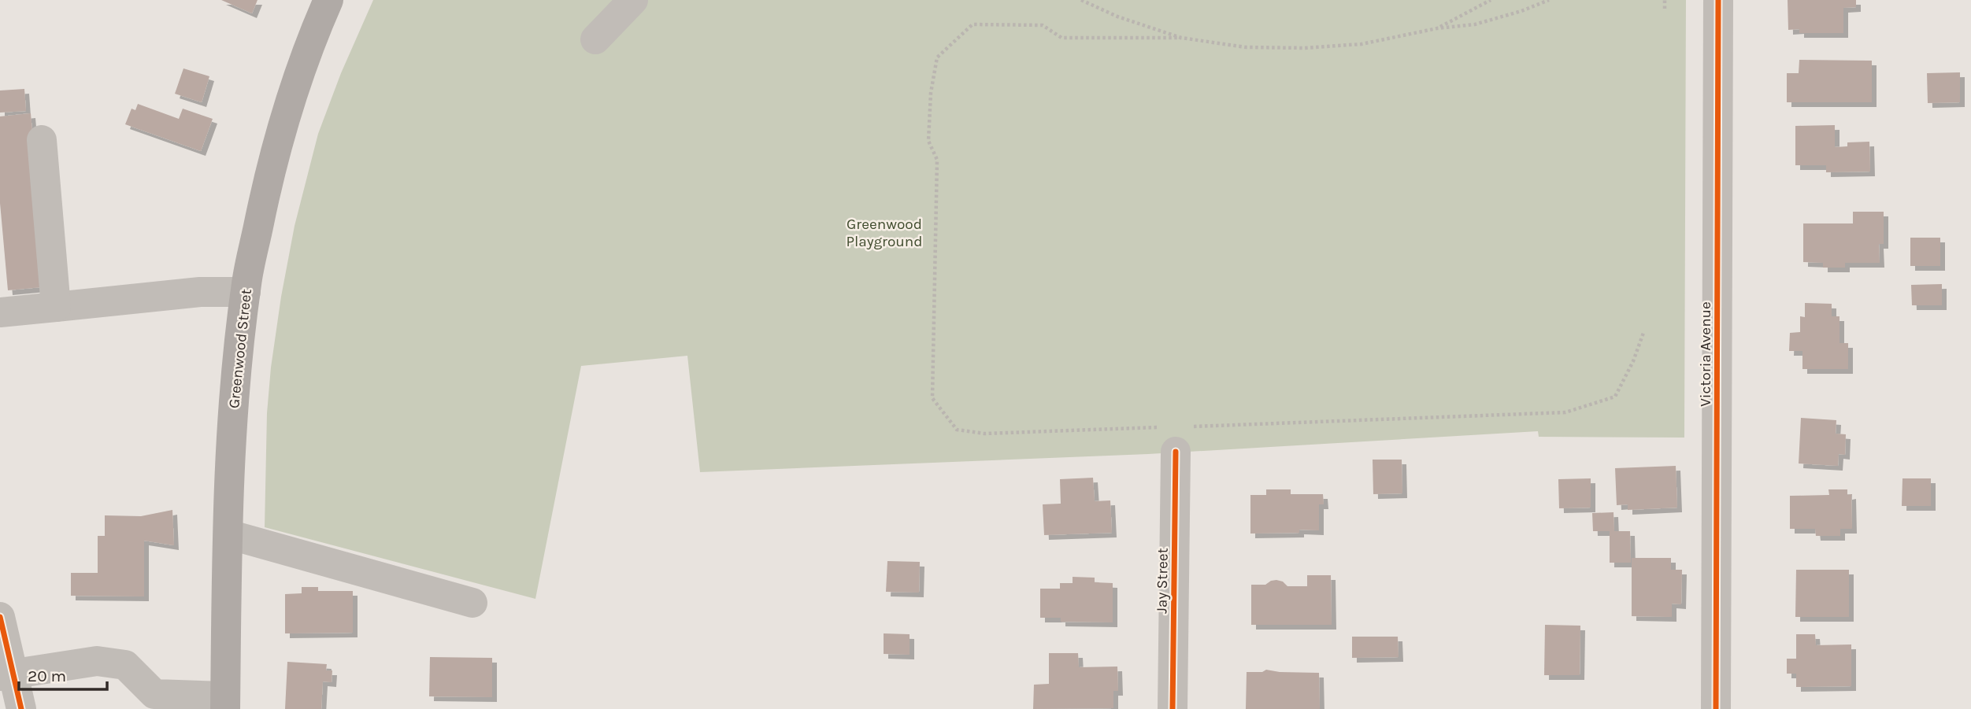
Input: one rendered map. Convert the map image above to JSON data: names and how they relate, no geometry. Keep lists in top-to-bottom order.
{
  "streets": {
    "main road": ["Greenwood Street"],
    "street": ["Victoria Avenue", "Jay Street"]
  },
  "parks": ["Greenwood Playground"],
  "scale_bar": "20 m"
}
